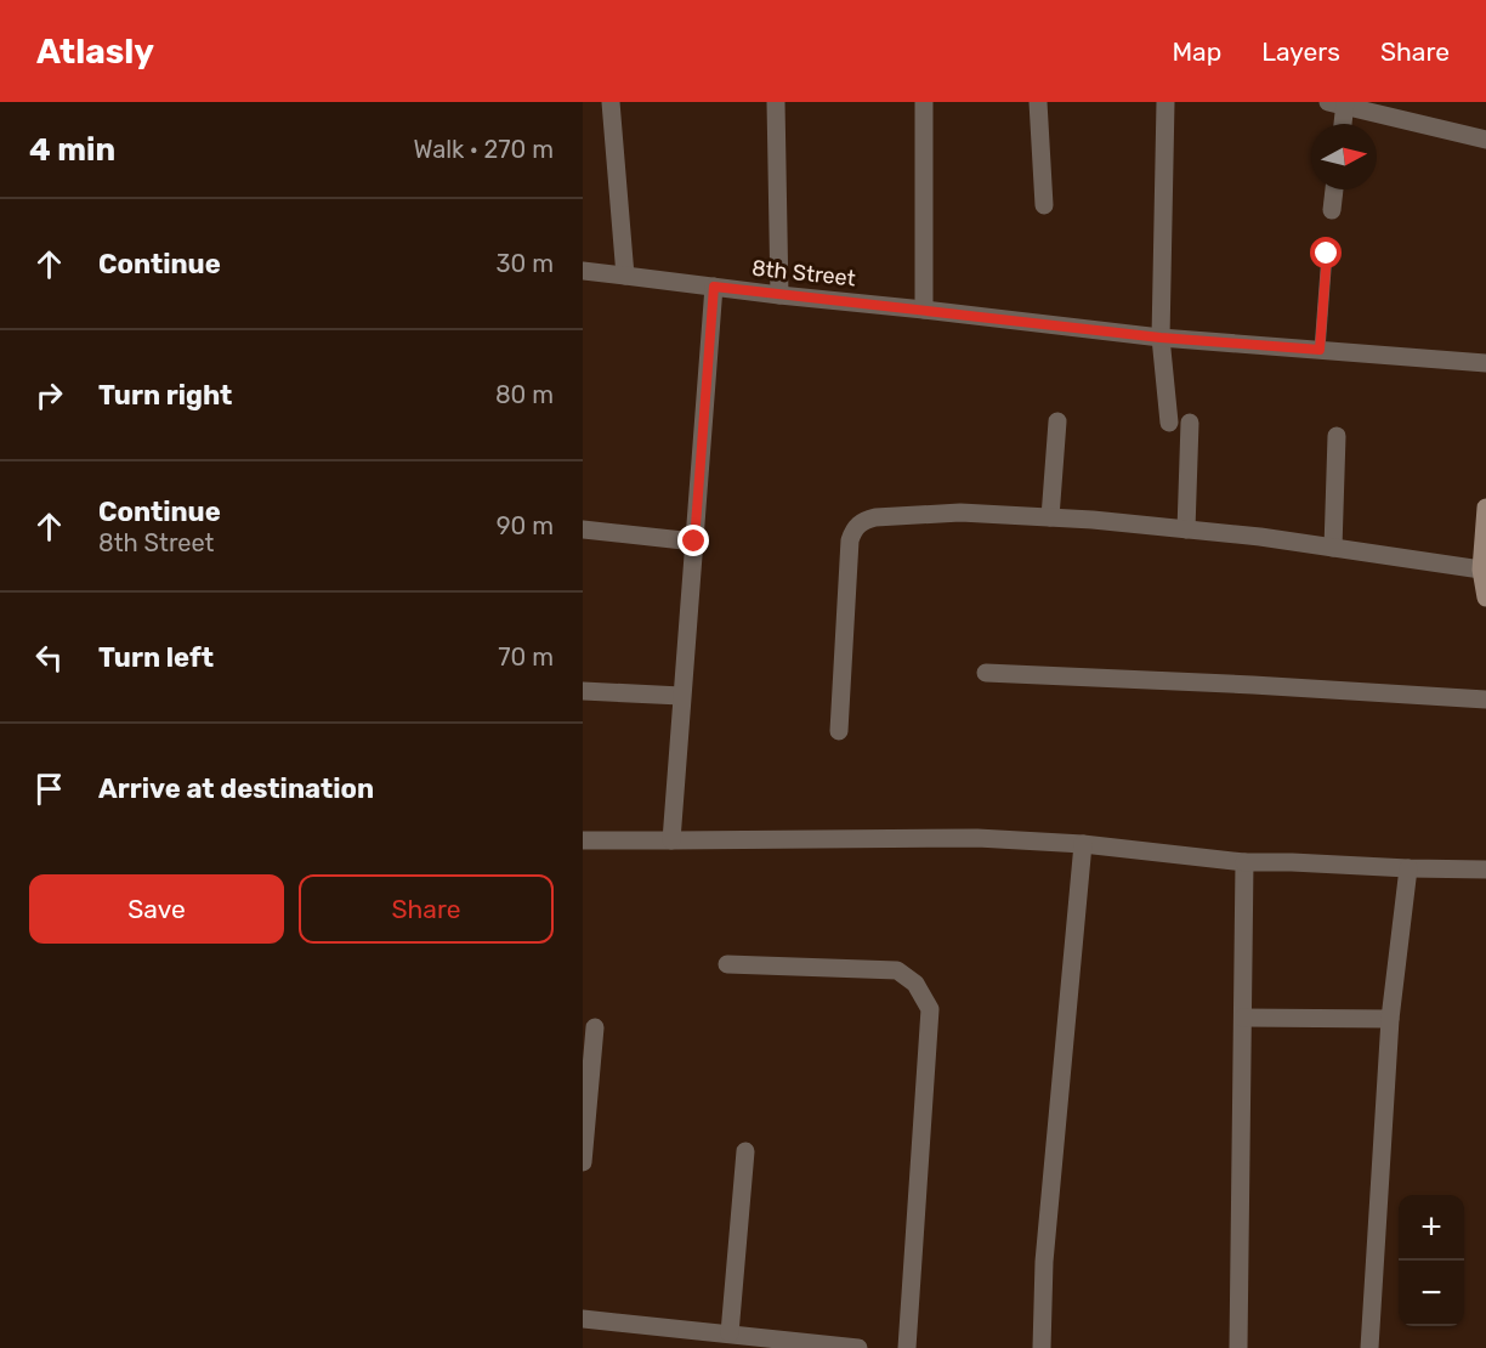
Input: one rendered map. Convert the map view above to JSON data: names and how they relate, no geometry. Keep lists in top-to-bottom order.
{
  "streets": {
    "street": ["8th Street"]
  },
  "north": "right",
  "page": {
    "header": "Atlasly",
    "nav": ["Map", "Layers", "Share"],
    "heading": ["4 min", "Walk · 270 m"],
    "list": [
      ["Continue", "30 m"],
      ["Turn right", "80 m"],
      ["Continue", "8th Street", "90 m"],
      ["Turn left", "70 m"],
      "Arrive at destination"
    ],
    "buttons": ["Save", "Share"],
    "map_buttons": ["+", "−"]
  }
}
